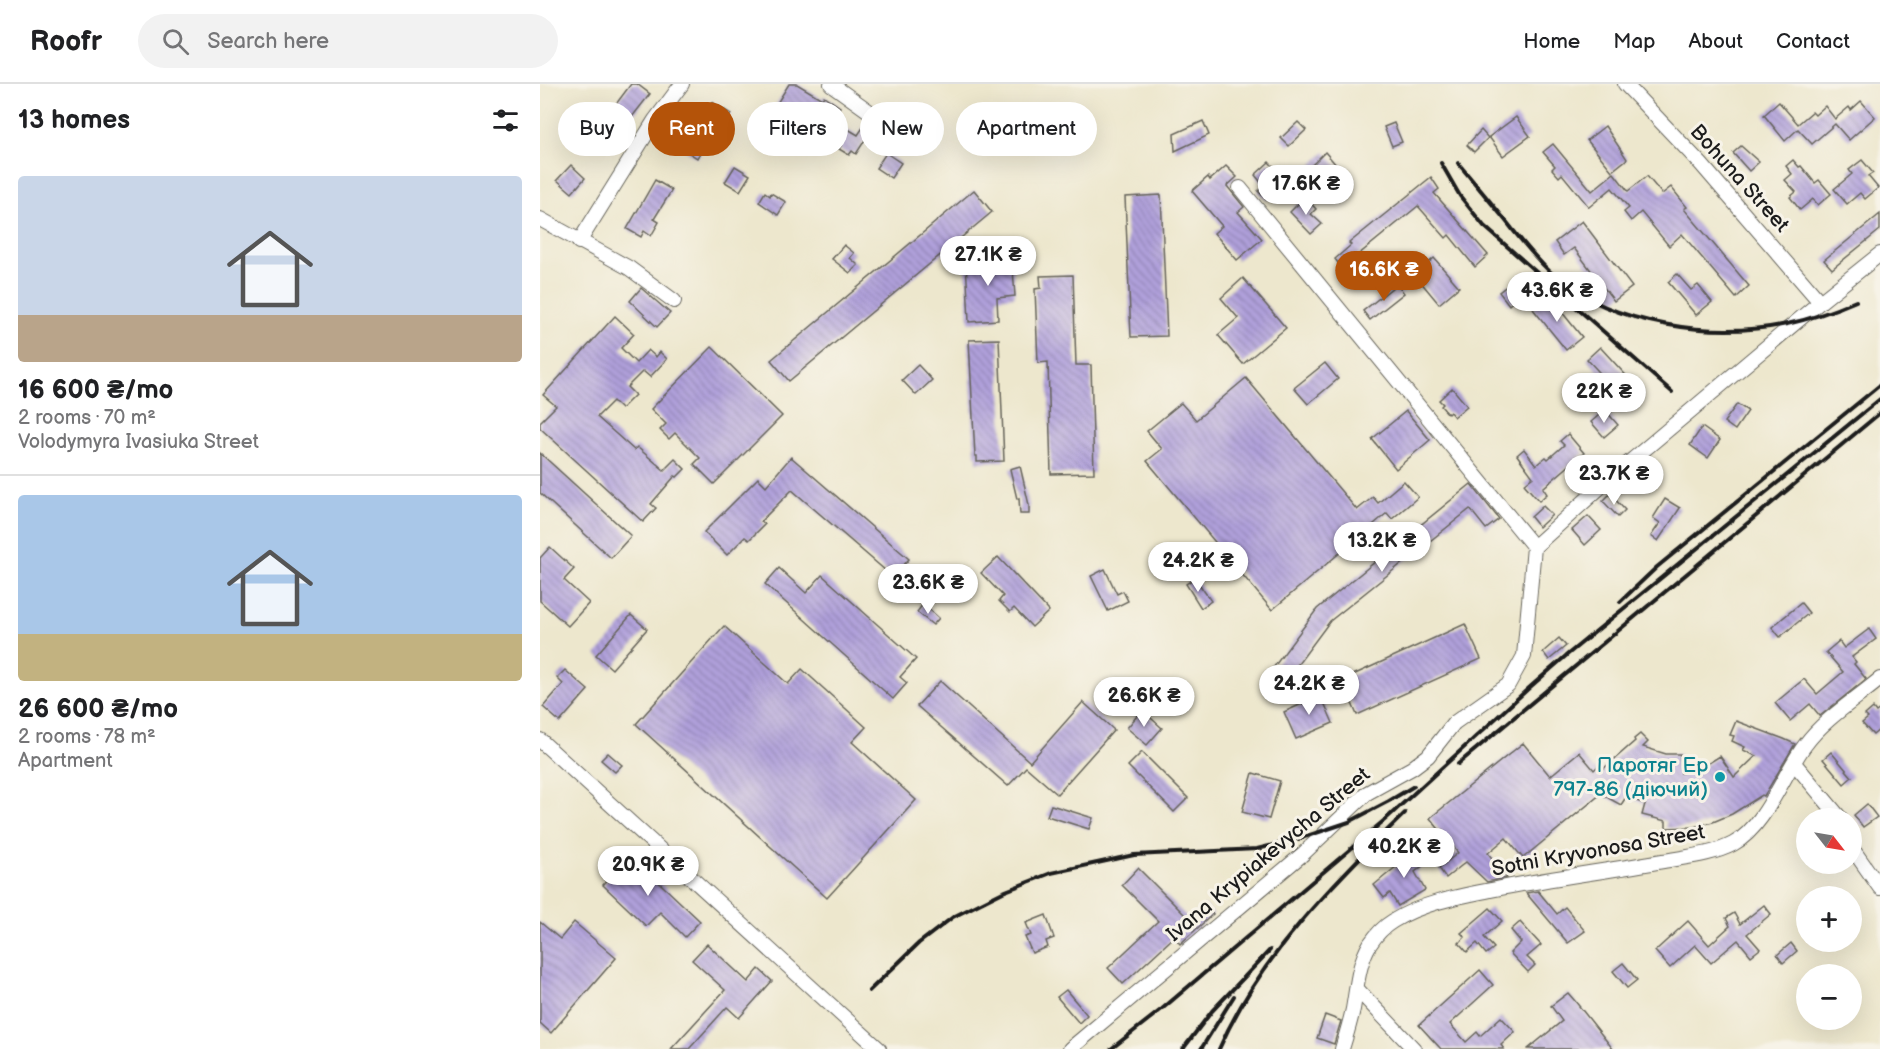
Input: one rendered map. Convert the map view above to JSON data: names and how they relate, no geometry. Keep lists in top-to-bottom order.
{
  "streets": {
    "street": ["Bohuna Street", "Sotni Kryvonosa Street", "Ivana Krypiakevycha Street"]
  },
  "places": ["Паротяг Ер 797-86 (діючий)"],
  "north": "bottom right",
  "page": {
    "header": "Roofr",
    "search": "Search here",
    "nav": [
      "Home",
      "Map",
      "About",
      "Contact"
    ],
    "heading": "13 homes",
    "chip": [
      "Buy",
      "Rent",
      "Filters",
      "New",
      "Apartment"
    ],
    "list": [
      {
        "name": "16 600 ₴/mo",
        "note": "2 rooms · 70 m² · Volodymyra Ivasiuka Street"
      },
      {
        "name": "26 600 ₴/mo",
        "note": "2 rooms · 78 m² · Apartment"
      }
    ],
    "price": [
      "17.6K ₴",
      "27.1K ₴",
      "16.6K ₴",
      "43.6K ₴",
      "22K ₴",
      "23.7K ₴",
      "13.2K ₴",
      "24.2K ₴",
      "23.6K ₴",
      "24.2K ₴",
      "26.6K ₴",
      "40.2K ₴",
      "20.9K ₴"
    ],
    "map_buttons": ["+", "−"]
  }
}
